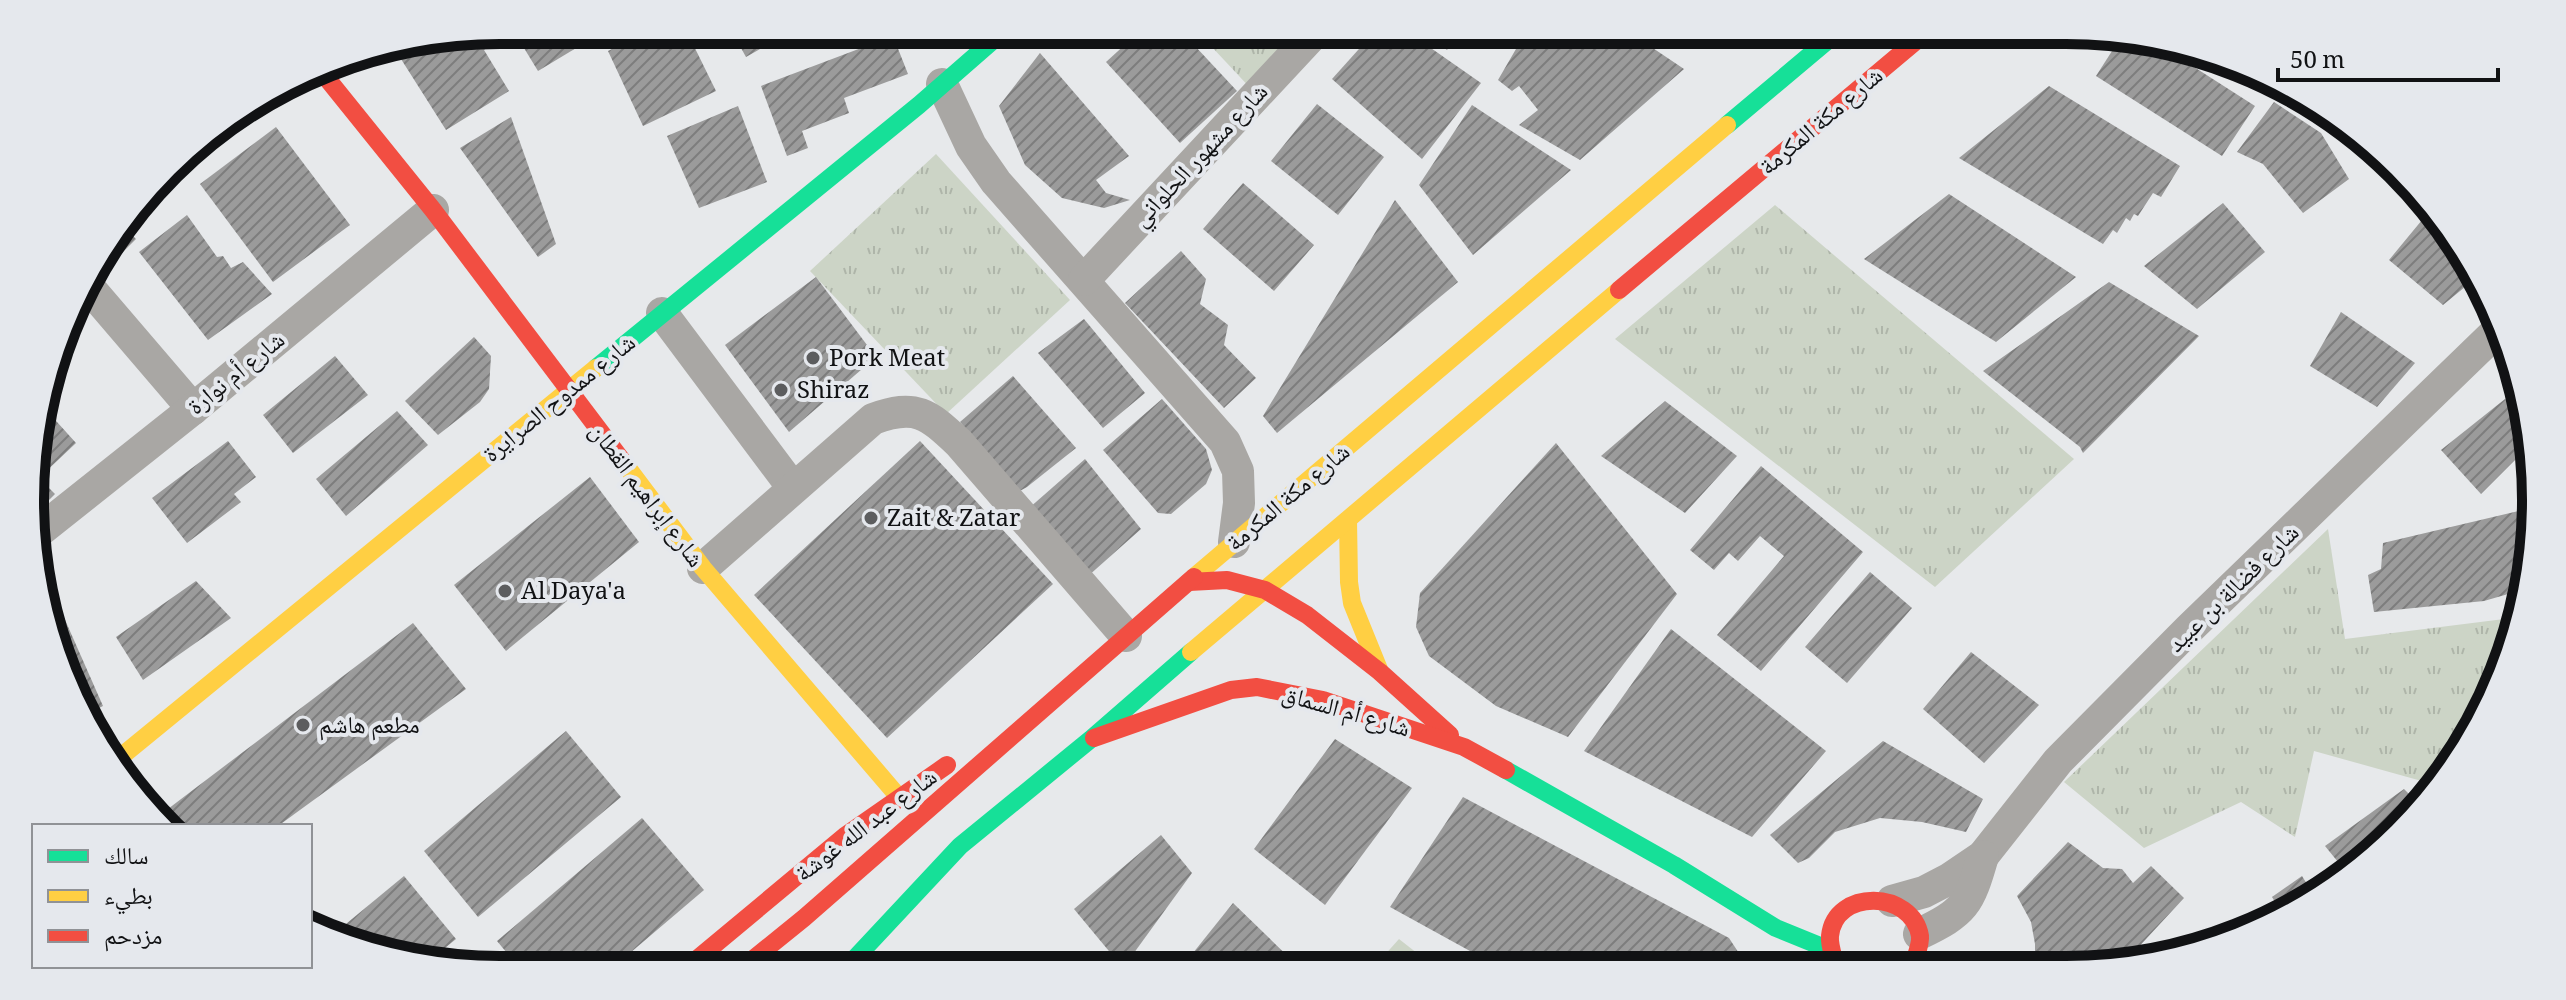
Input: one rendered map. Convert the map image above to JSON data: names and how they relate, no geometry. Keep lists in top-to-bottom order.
{
  "streets": {
    "main road": [
      "شارع مكة المكرمة",
      "شارع ممدوح الصرايرة",
      "شارع إبراهيم القطان",
      "شارع أم السماق",
      "شارع عبد الله غوشة"
    ],
    "street": ["شارع مشهور الحلواني", "شارع أم نوارة", "شارع فضالة بن عبيد"]
  },
  "crossings": [
    ["شارع مكة المكرمة", "شارع أم السماق"],
    ["شارع مكة المكرمة", "شارع عبد الله غوشة"],
    ["شارع أم نوارة", "شارع إبراهيم القطان"],
    ["شارع ممدوح الصرايرة", "شارع إبراهيم القطان"],
    ["شارع إبراهيم القطان", "شارع عبد الله غوشة"]
  ],
  "places": [
    "Pork Meat",
    "Shiraz",
    "Zait & Zatar",
    "Al Daya'a",
    "مطعم هاشم"
  ],
  "legend": ["سالك", "بطيء", "مزدحم"],
  "scale_bar": "50 m"
}
